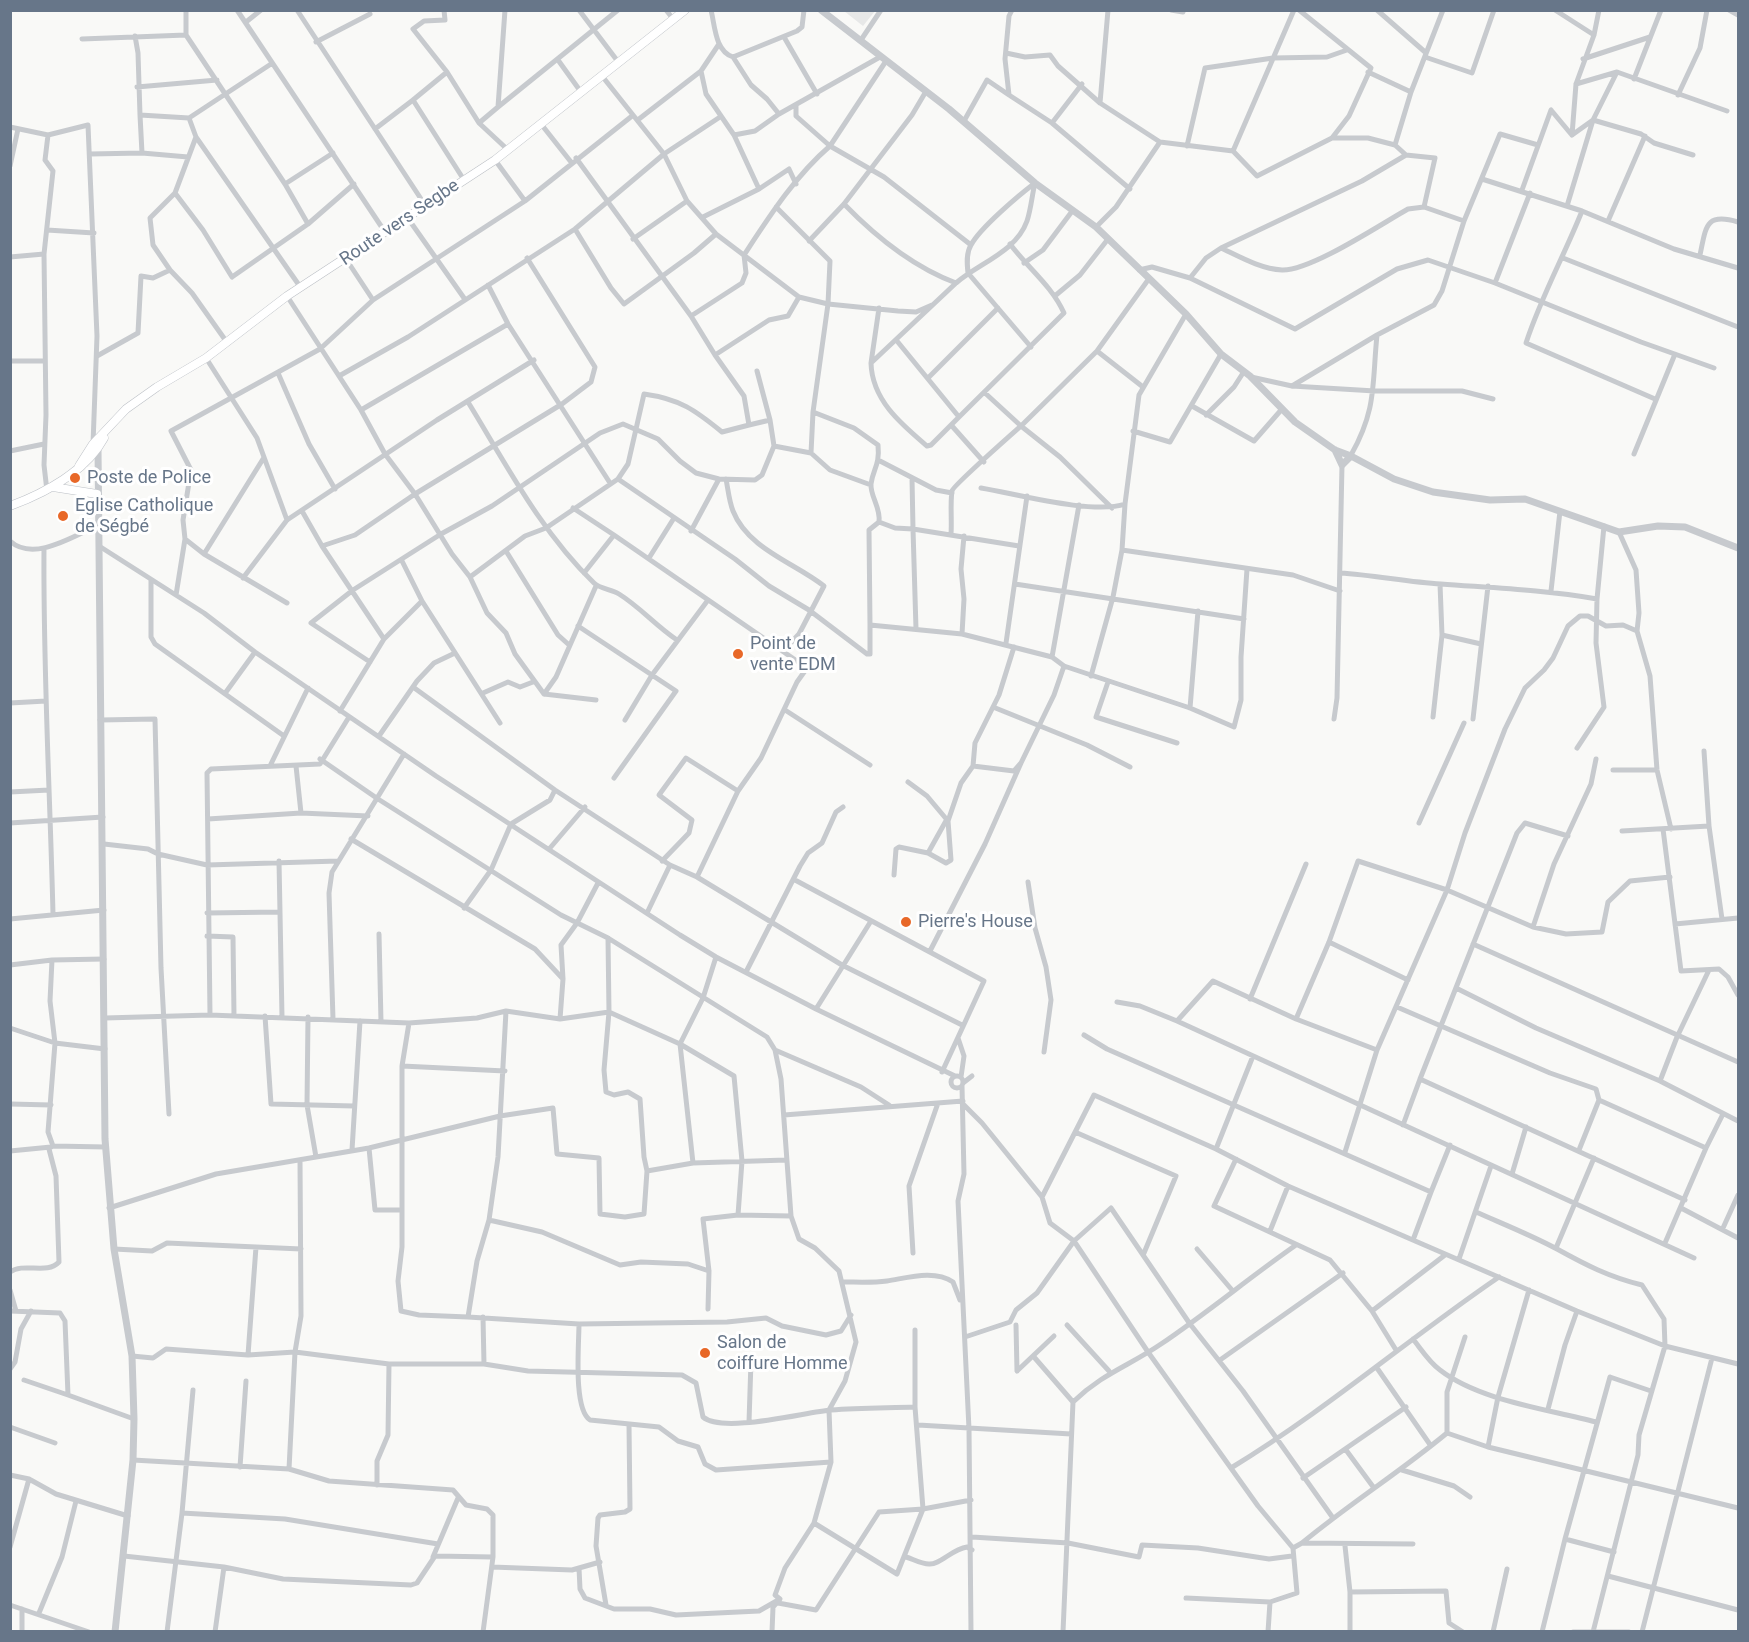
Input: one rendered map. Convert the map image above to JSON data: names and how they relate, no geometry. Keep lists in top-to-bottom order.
{
  "streets": {
    "main road": ["Route vers Segbe"]
  },
  "places": [
    "Poste de Police",
    "Eglise Catholique de Ségbé",
    "Point de vente EDM",
    "Pierre's House",
    "Salon de coiffure Homme"
  ]
}
